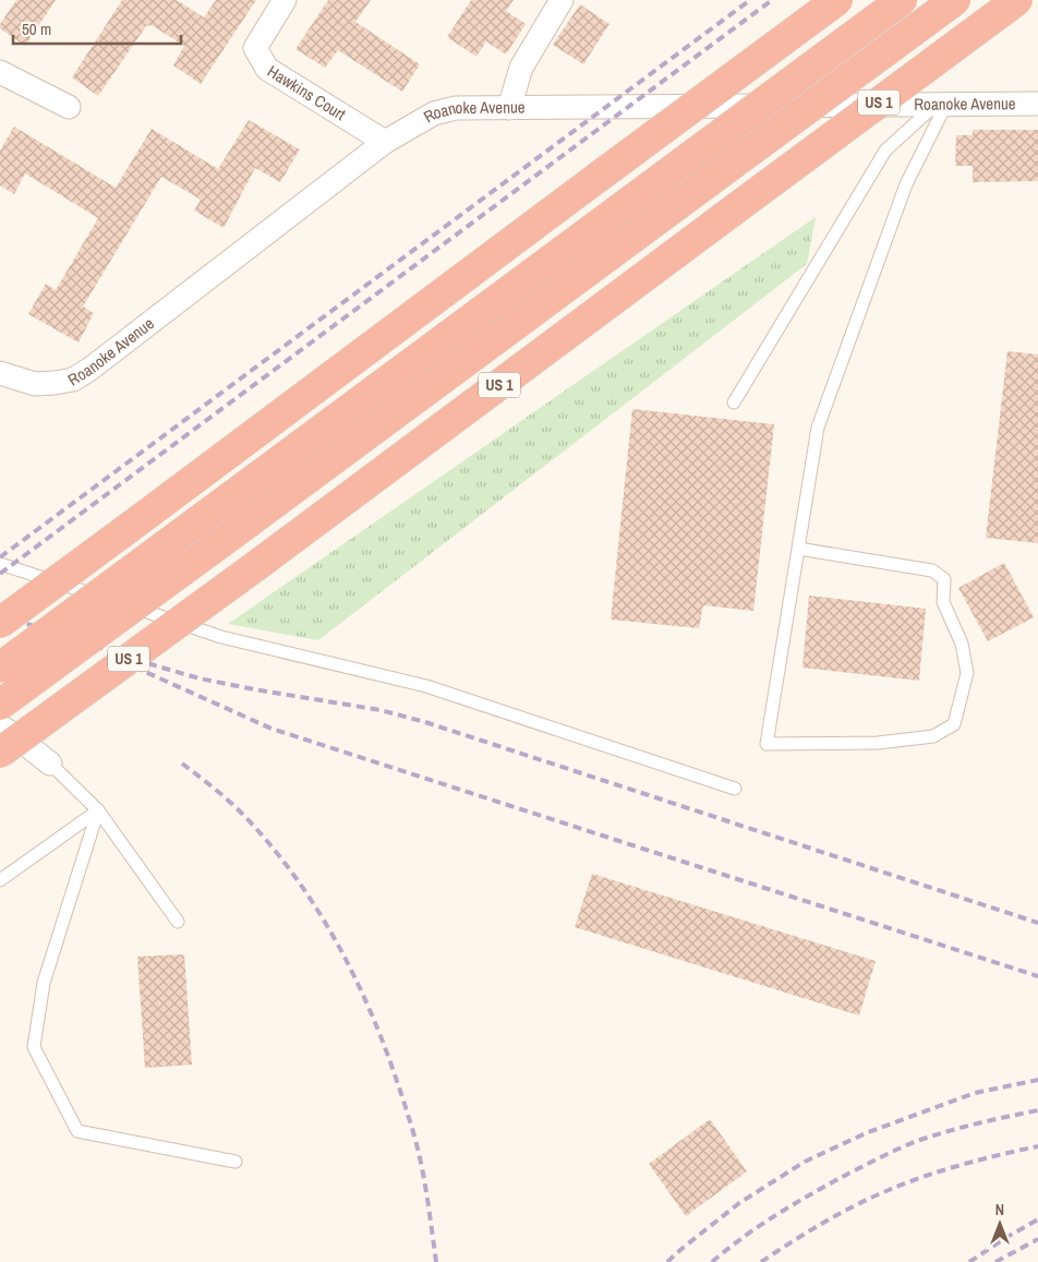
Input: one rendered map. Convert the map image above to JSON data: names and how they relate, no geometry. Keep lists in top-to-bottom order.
{
  "streets": {
    "highway": ["US 1"],
    "street": ["Hawkins Court", "Roanoke Avenue"]
  },
  "crossings": [
    ["Hawkins Court", "Roanoke Avenue"]
  ],
  "scale_bar": "50 m",
  "north": "top"
}
